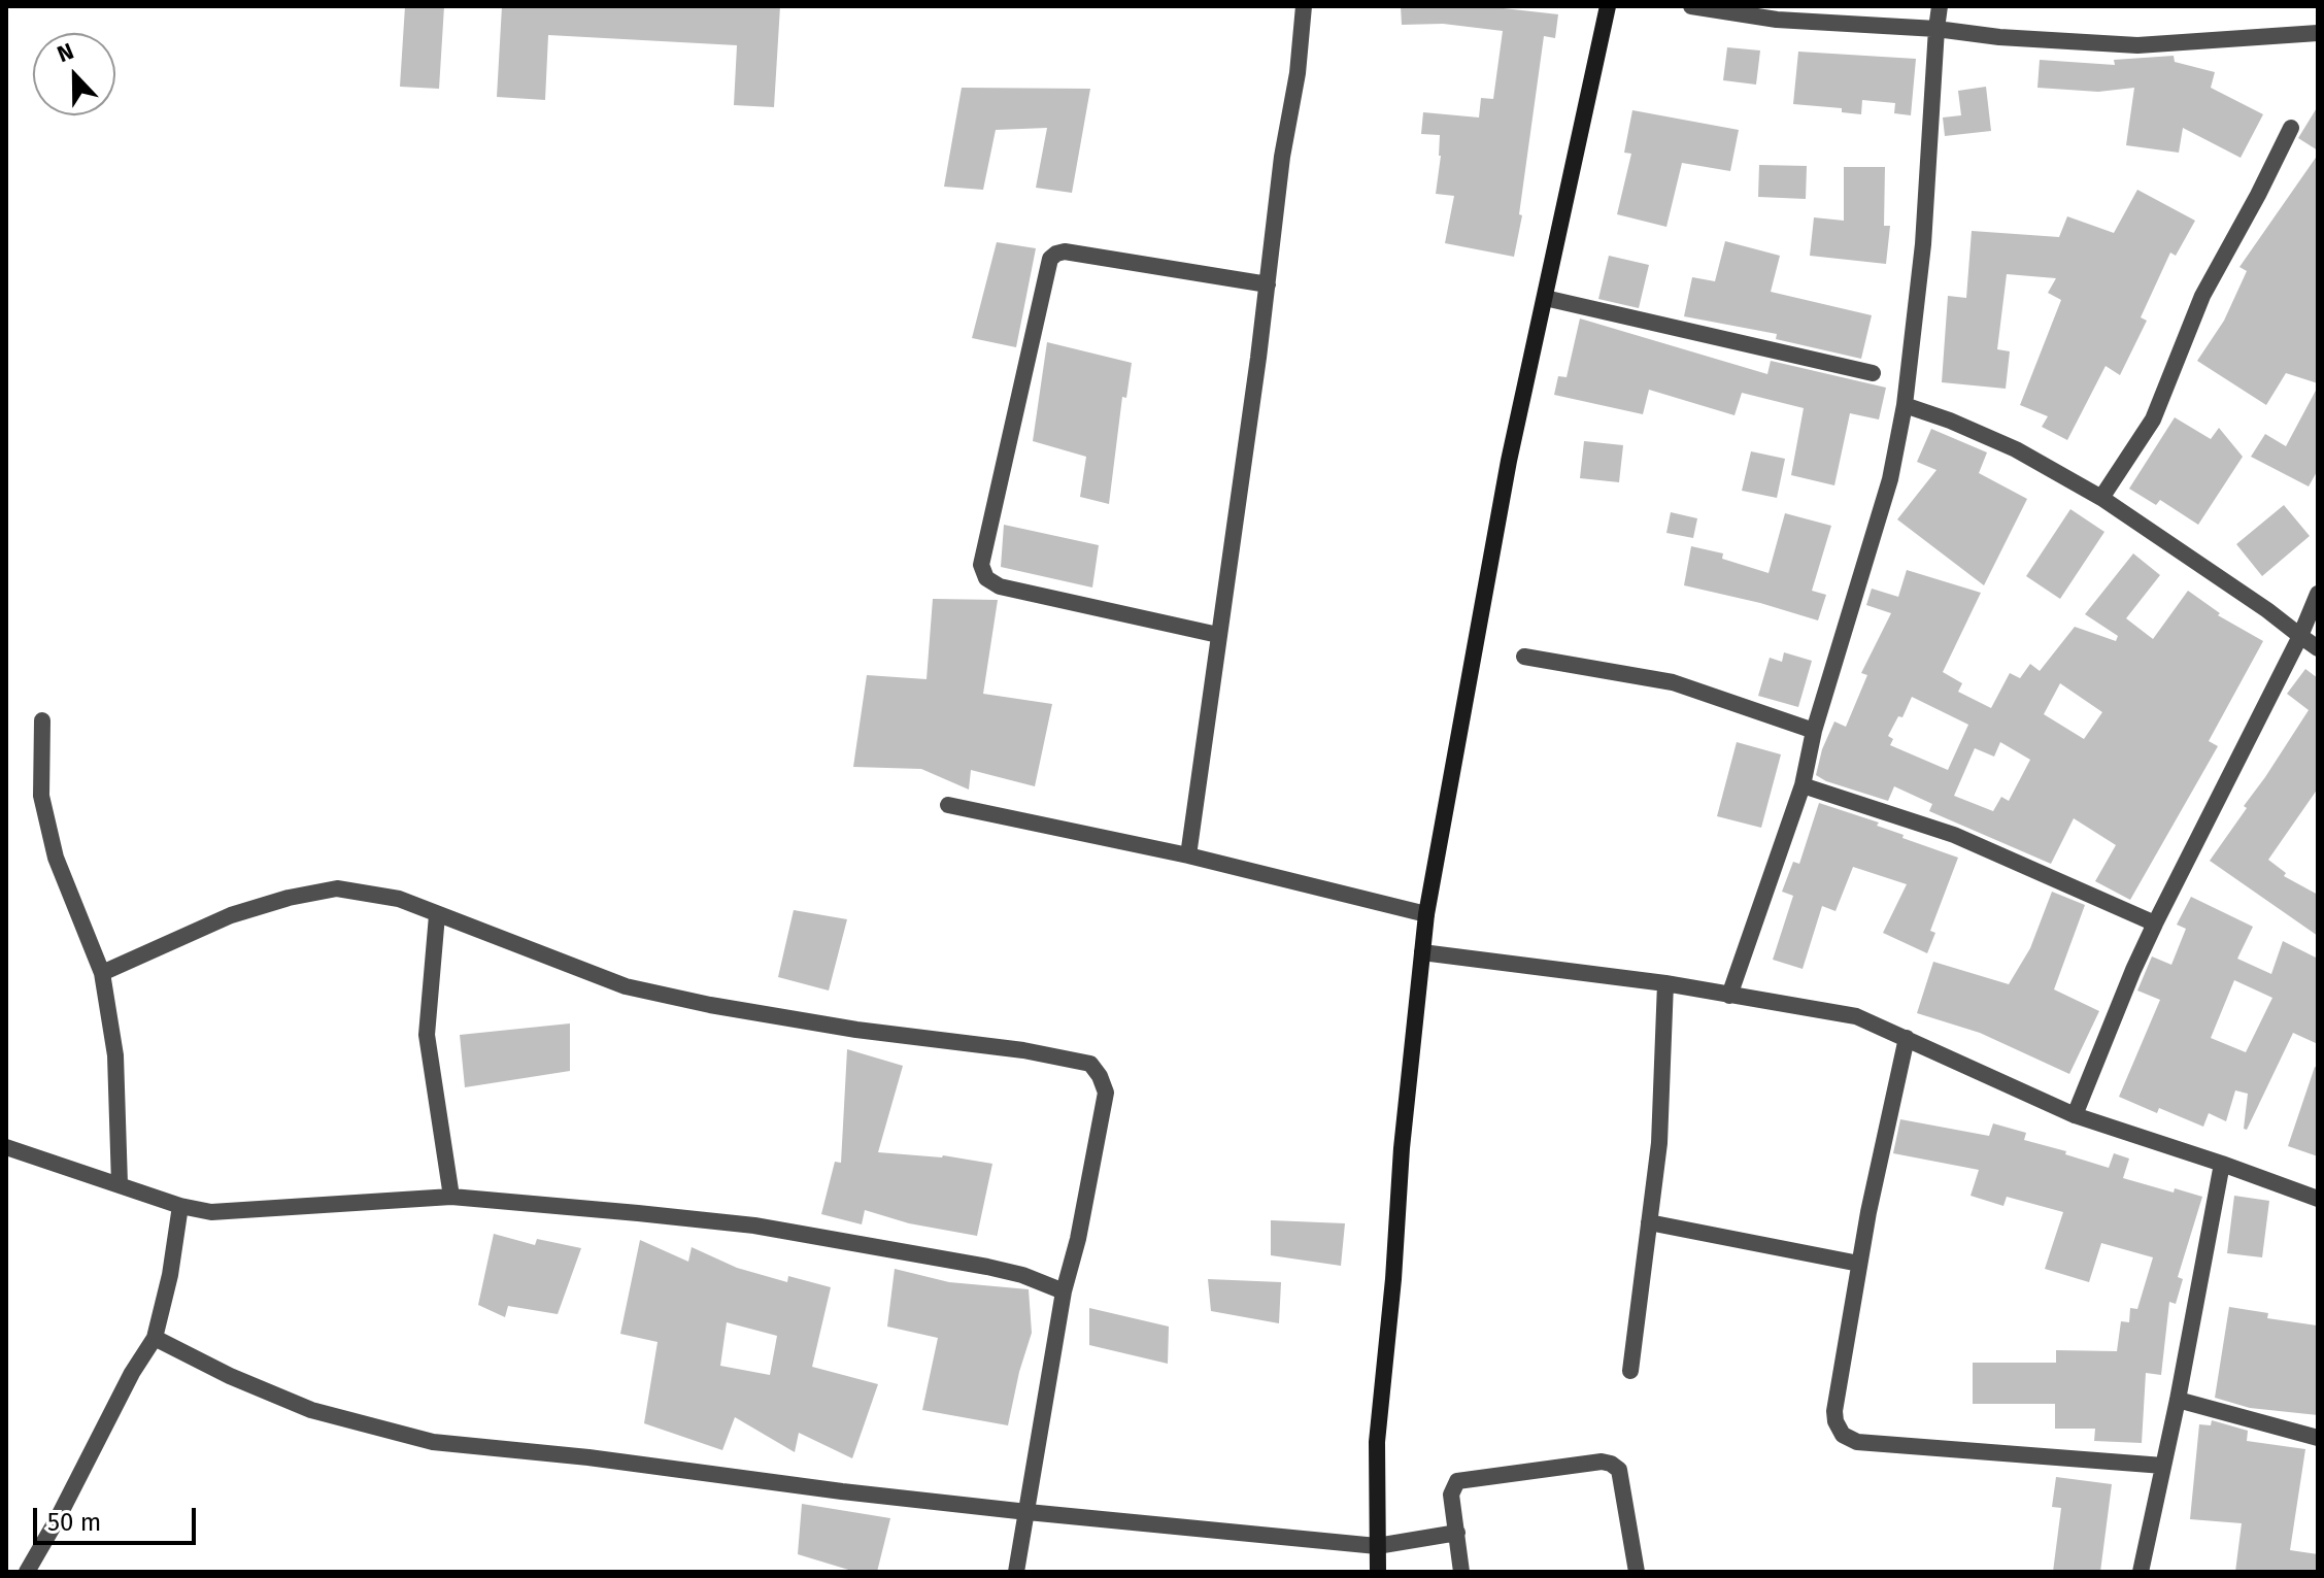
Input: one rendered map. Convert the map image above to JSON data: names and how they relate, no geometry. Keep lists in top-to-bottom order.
{
  "scale_bar": "50 m",
  "north": "top"
}
